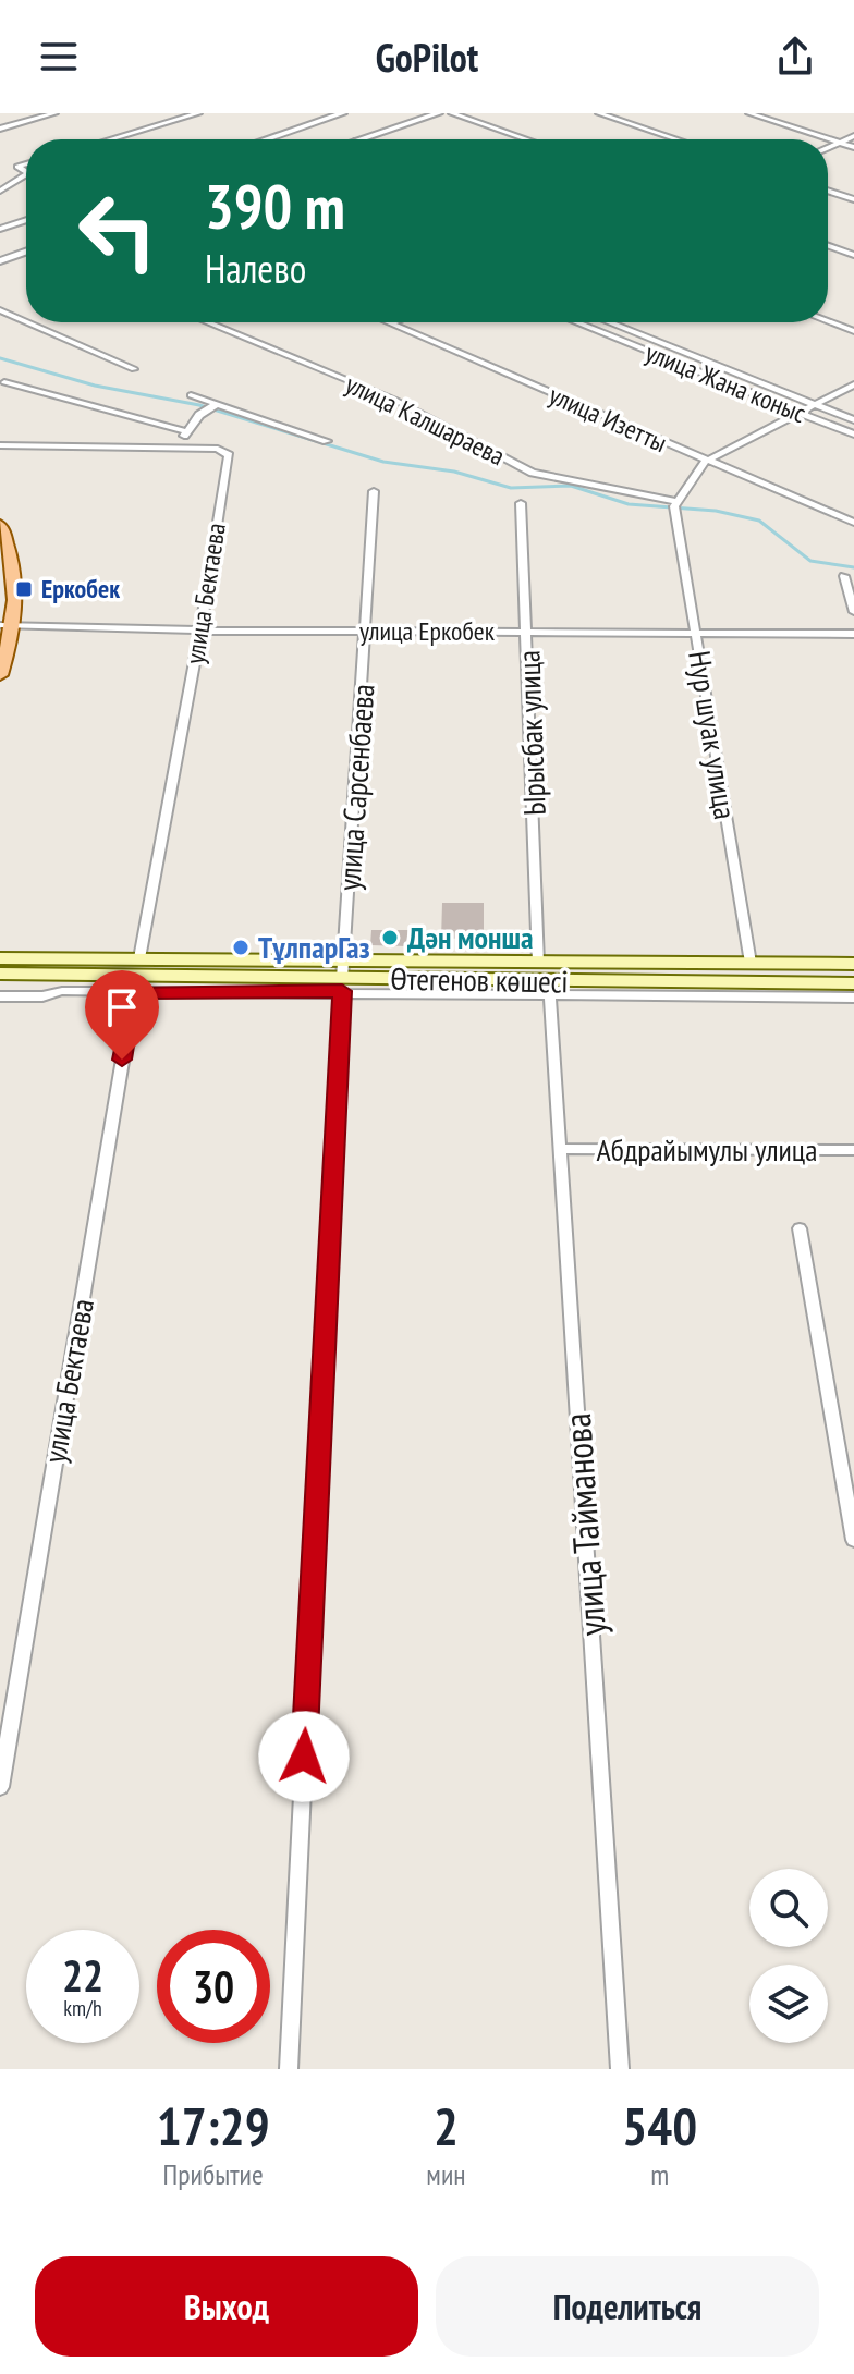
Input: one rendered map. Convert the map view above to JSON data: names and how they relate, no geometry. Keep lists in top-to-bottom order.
{
  "streets": {
    "main road": ["Өтегенов көшесі"],
    "street": [
      "улица Жана коныс",
      "улица Изетты",
      "улица Калшараева",
      "улица Бектаева",
      "улица Еркобек",
      "Ырысбак улица",
      "Нур шуак улица",
      "улица Сарсенбаева",
      "Абдрайымулы улица",
      "улица Тайманова"
    ]
  },
  "crossings": [
    ["улица Калшараева", "Нур шуак улица"],
    ["улица Бектаева", "улица Еркобек"],
    ["улица Бектаева", "Өтегенов көшесі"],
    ["улица Еркобек", "Ырысбак улица"],
    ["улица Еркобек", "Нур шуак улица"],
    ["улица Еркобек", "улица Сарсенбаева"],
    ["Ырысбак улица", "Өтегенов көшесі"],
    ["Нур шуак улица", "Өтегенов көшесі"],
    ["улица Сарсенбаева", "Өтегенов көшесі"],
    ["Өтегенов көшесі", "улица Тайманова"],
    ["Абдрайымулы улица", "улица Тайманова"]
  ],
  "places": {
    "transit": ["Еркобек"],
    "other": ["Дән монша", "ТұлпарГаз"]
  },
  "page": {
    "header": "GoPilot",
    "turn": ["390 m", "Налево"],
    "speed": "22 km/h",
    "limit": "30",
    "eta": [
      "17:29",
      "Прибытие",
      "2",
      "мин",
      "540",
      "m"
    ],
    "buttons": ["Выход", "Поделиться"]
  }
}
